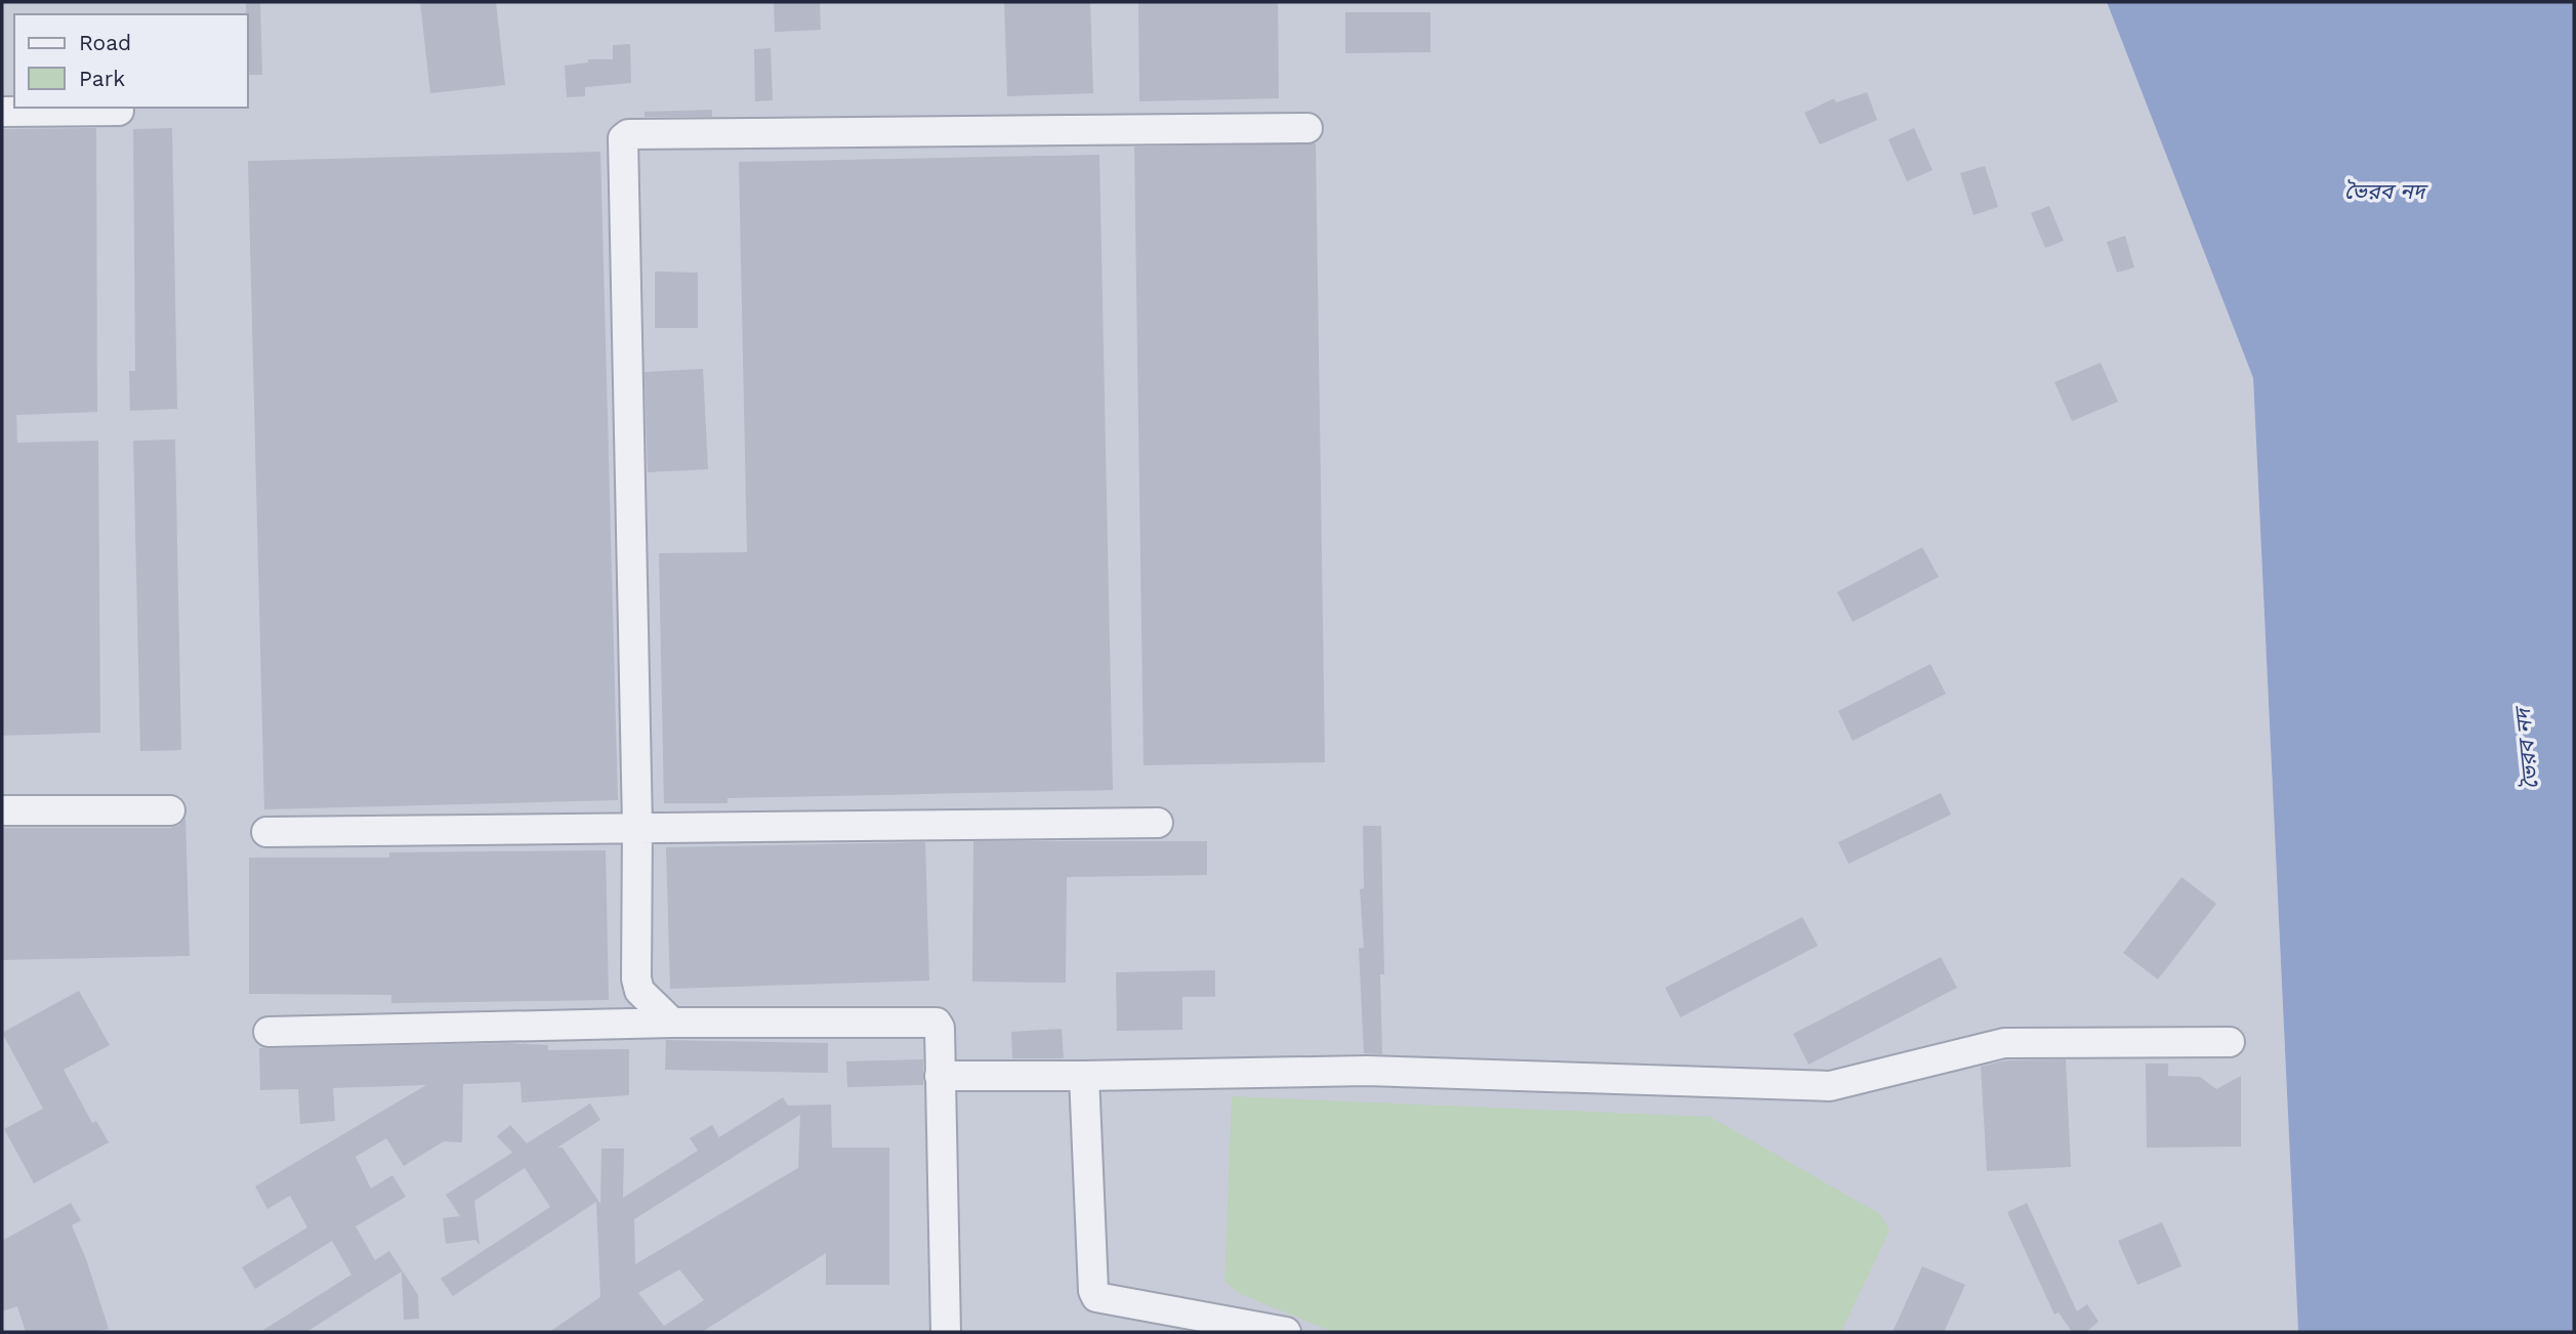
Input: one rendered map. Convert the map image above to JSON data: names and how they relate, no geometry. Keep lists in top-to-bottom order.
{
  "water": ["ভৈরব নদ"],
  "legend": ["Road", "Park"]
}
